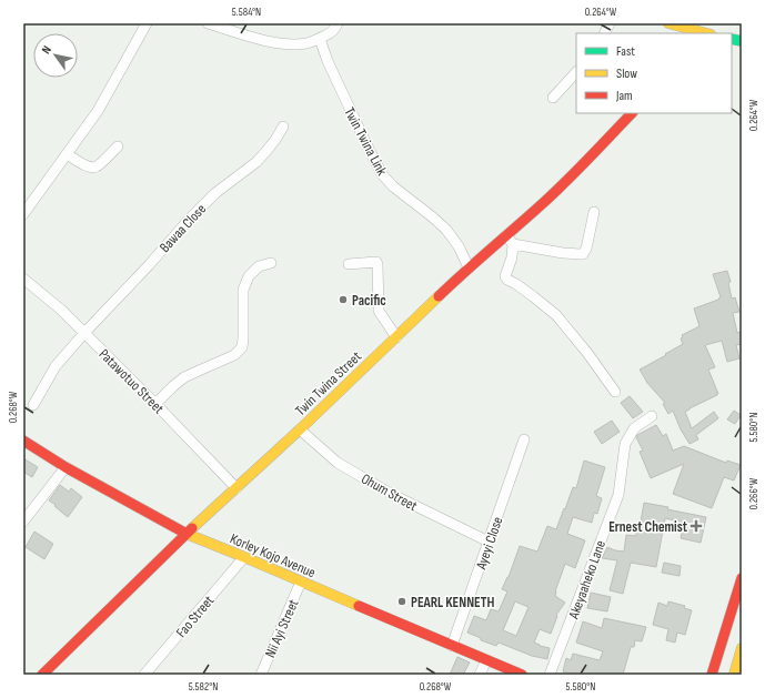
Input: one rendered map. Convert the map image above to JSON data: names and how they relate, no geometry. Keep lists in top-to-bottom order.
{
  "streets": {
    "main road": ["Twin Twina Street", "Korley Kojo Avenue"],
    "street": [
      "Twin Twina Link",
      "Bawaa Close",
      "Patawotuo Street",
      "Ohum Street",
      "Ayeyi Close",
      "Akeyaaheko Lane",
      "Fao Street",
      "Nii Ayi Street"
    ]
  },
  "crossings": [
    ["Twin Twina Link", "Twin Twina Street"],
    ["Bawaa Close", "Patawotuo Street"],
    ["Patawotuo Street", "Twin Twina Street"],
    ["Twin Twina Street", "Ohum Street"],
    ["Twin Twina Street", "Korley Kojo Avenue"],
    ["Ohum Street", "Ayeyi Close"],
    ["Ayeyi Close", "Korley Kojo Avenue"],
    ["Korley Kojo Avenue", "Fao Street"],
    ["Korley Kojo Avenue", "Nii Ayi Street"]
  ],
  "places": {
    "other": ["Pacific", "PEARL KENNETH"],
    "health": ["Ernest Chemist"]
  },
  "legend": ["Fast", "Slow", "Jam"],
  "north": "top left",
  "coordinates": [
    "5.584°N",
    "0.264°W",
    "0.268°W",
    "5.580°N",
    "0.266°W",
    "5.582°N"
  ]
}
